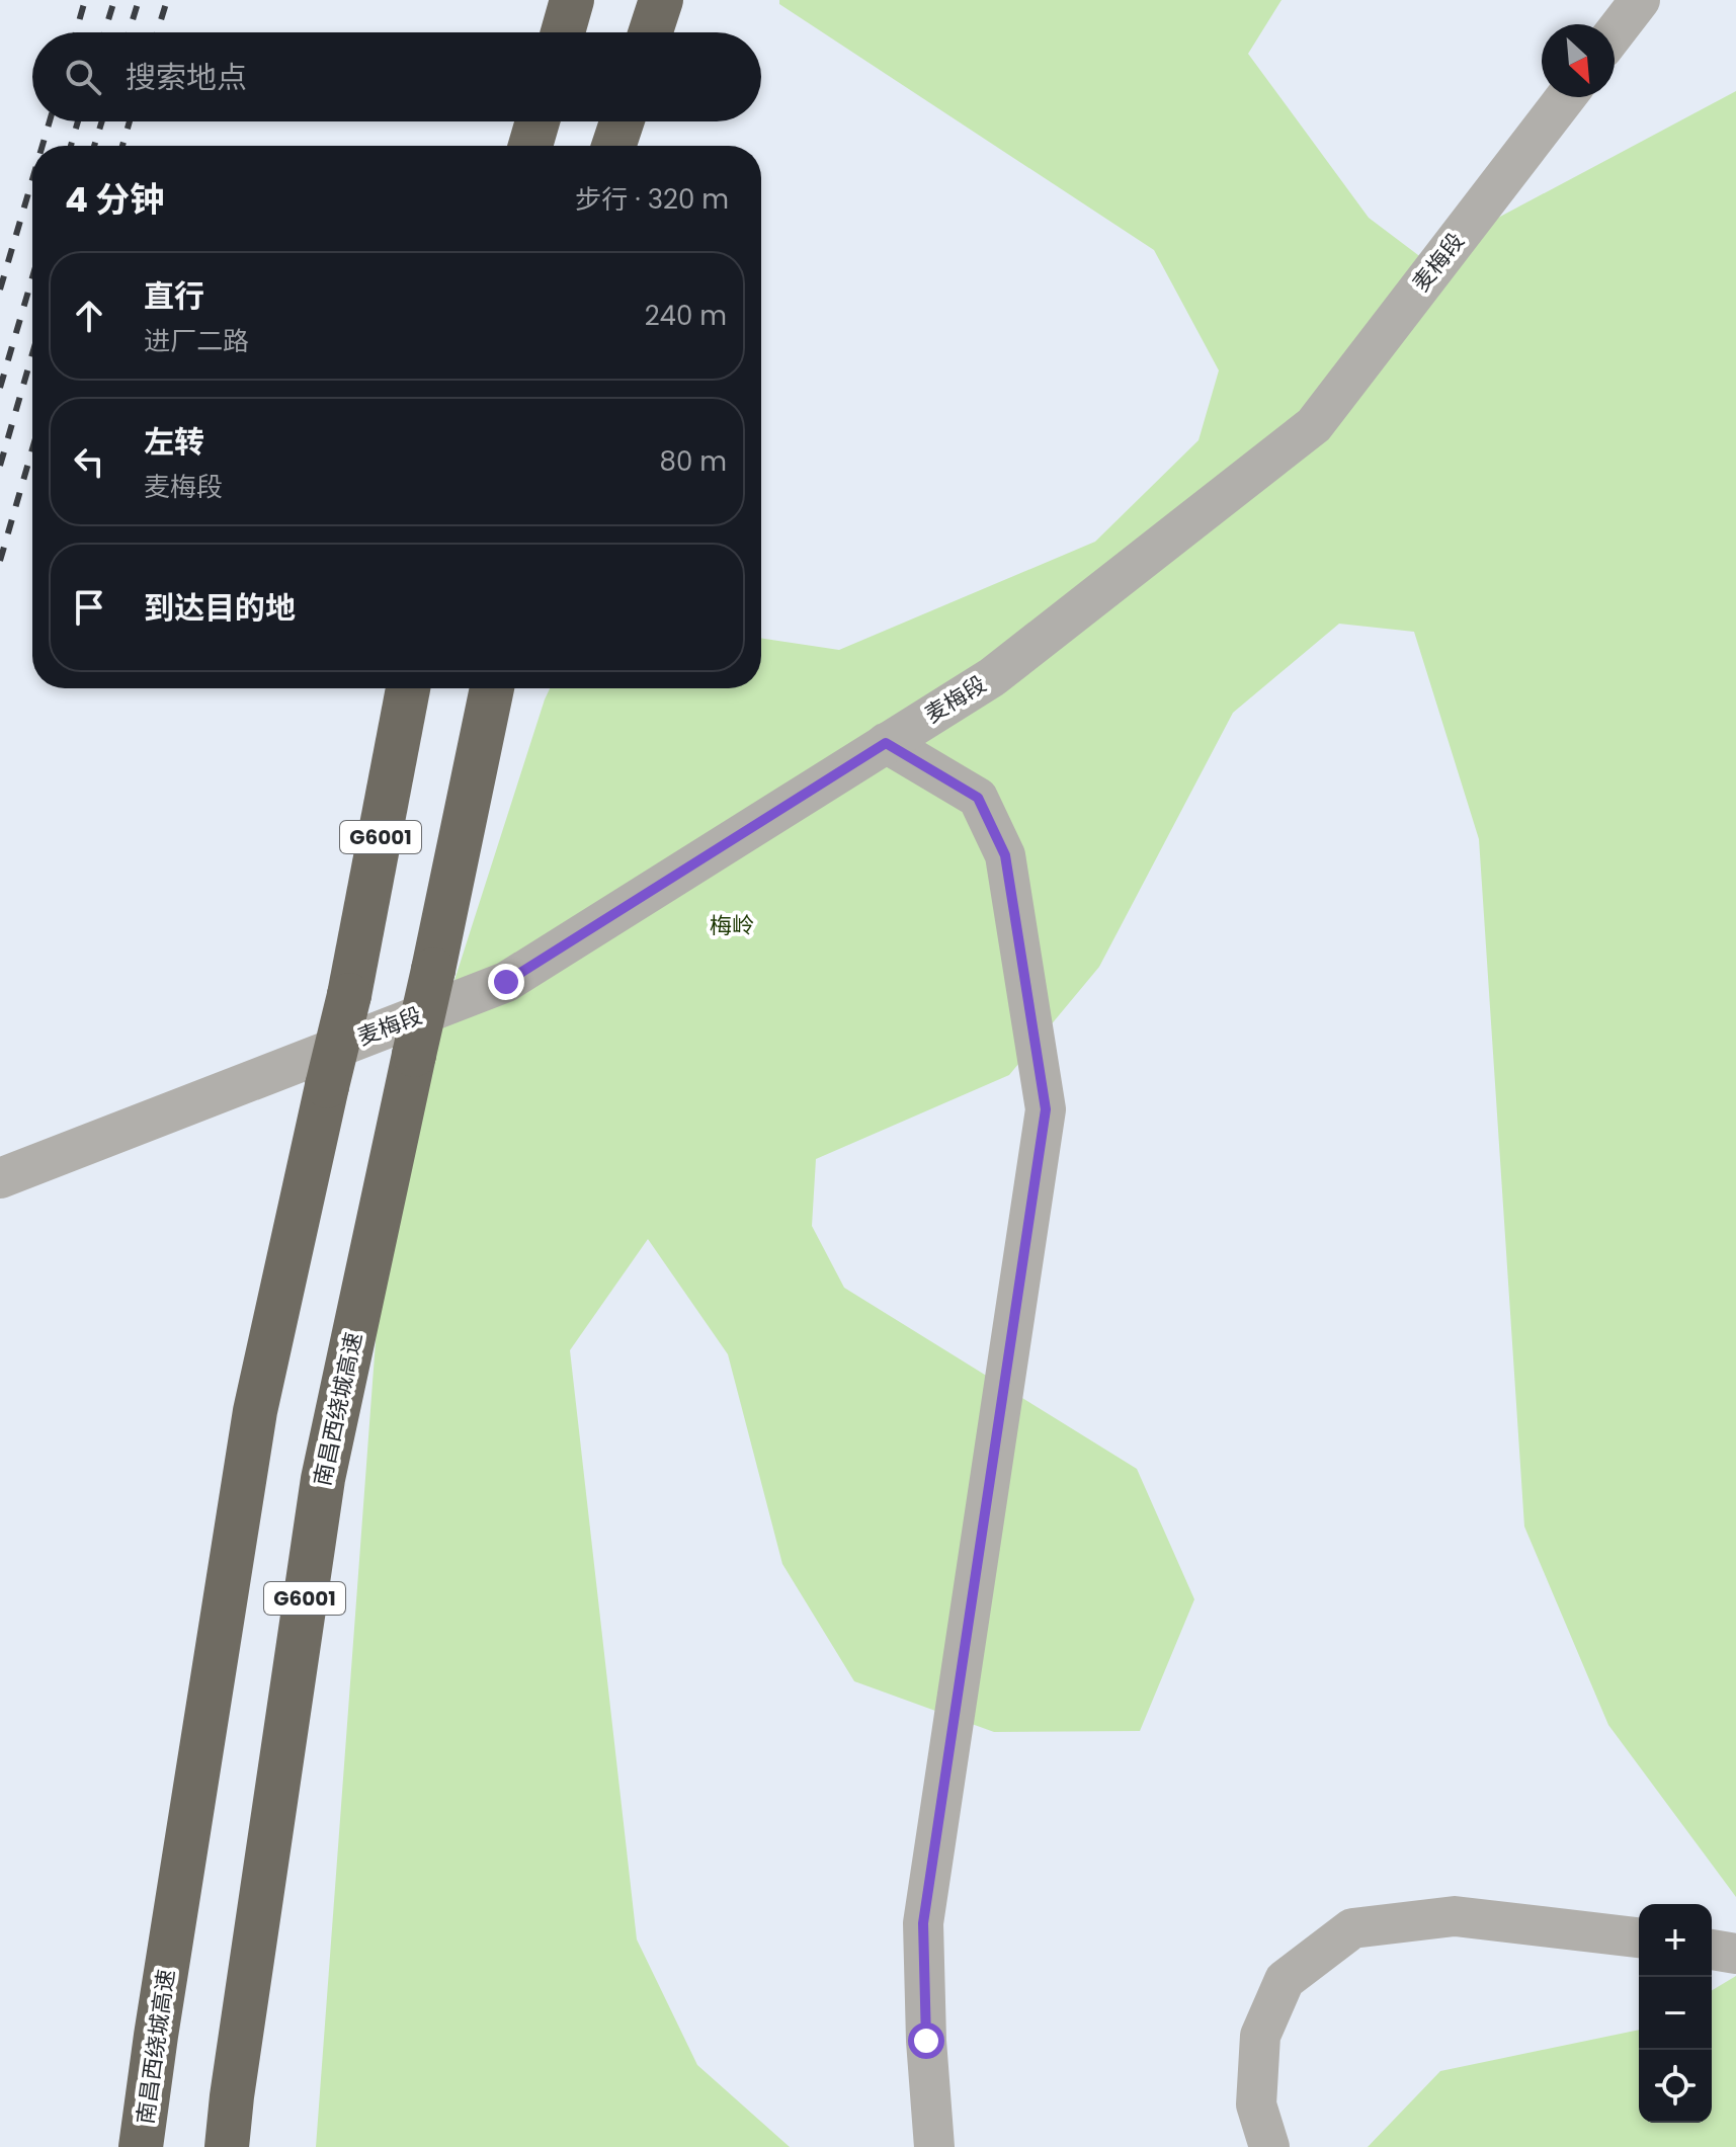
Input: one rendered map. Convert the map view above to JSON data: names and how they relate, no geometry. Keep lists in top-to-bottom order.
{
  "streets": {
    "highway": ["G6001", "南昌西绕城高速"],
    "street": ["麦梅段"]
  },
  "parks": ["梅岭"],
  "north": "bottom right",
  "page": {
    "search": "搜索地点",
    "heading": ["4 分钟", "步行 · 320 m"],
    "list": [
      ["直行", "进厂二路", "240 m"],
      ["左转", "麦梅段", "80 m"],
      "到达目的地"
    ],
    "map_buttons": ["+", "−"]
  }
}
